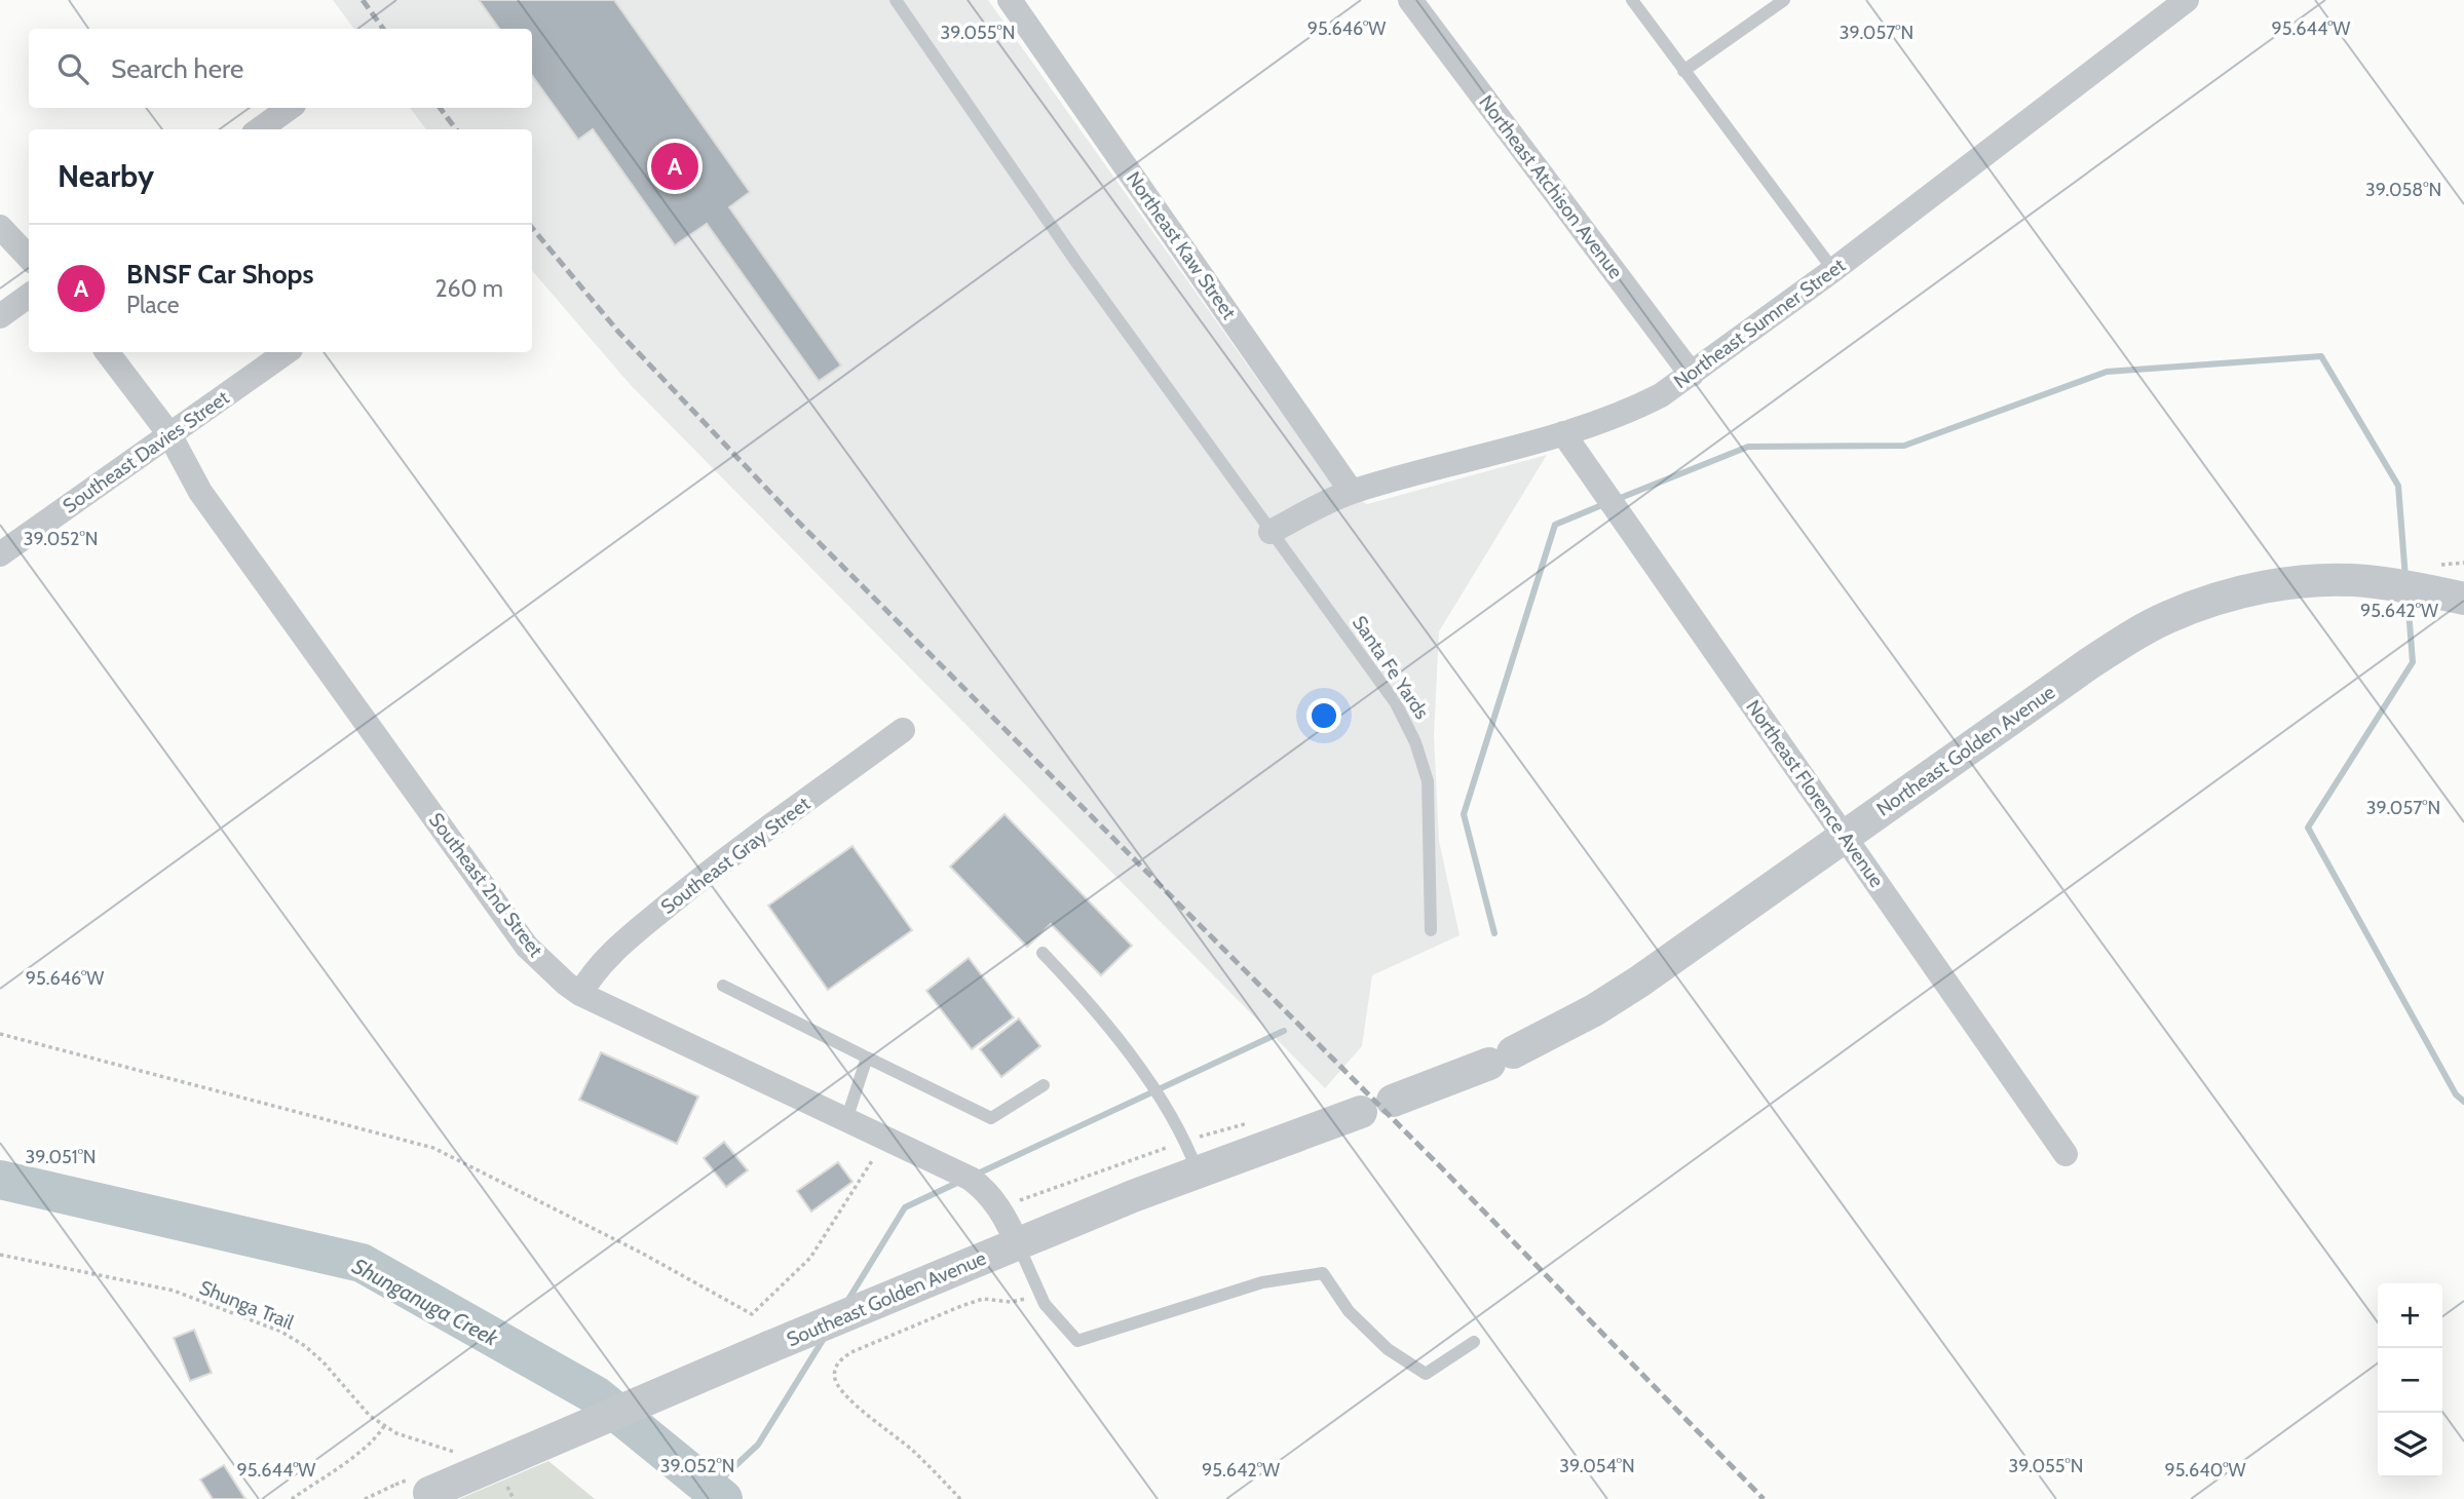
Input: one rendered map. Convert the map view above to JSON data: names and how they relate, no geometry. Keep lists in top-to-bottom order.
{
  "streets": {
    "street": [
      "Northeast Atchison Avenue",
      "Northeast Kaw Street",
      "Northeast Sumner Street",
      "Southeast Davies Street",
      "Northeast Golden Avenue",
      "Northeast Florence Avenue",
      "Southeast Gray Street",
      "Southeast 2nd Street",
      "Southeast Golden Avenue"
    ],
    "lane": ["Santa Fe Yards"],
    "path": ["Shunga Trail"]
  },
  "crossings": [
    ["Northeast Atchison Avenue", "Northeast Sumner Street"],
    ["Northeast Kaw Street", "Northeast Sumner Street"],
    ["Northeast Sumner Street", "Santa Fe Yards"],
    ["Northeast Sumner Street", "Northeast Florence Avenue"],
    ["Southeast Davies Street", "Southeast 2nd Street"],
    ["Northeast Golden Avenue", "Northeast Florence Avenue"],
    ["Southeast Gray Street", "Southeast 2nd Street"],
    ["Southeast 2nd Street", "Southeast Golden Avenue"]
  ],
  "water": ["Shunganuga Creek"],
  "page": {
    "search": "Search here",
    "heading": "Nearby",
    "pins": "A",
    "list": [
      {
        "mark": "A",
        "name": "BNSF Car Shops",
        "note": "Place",
        "value": "260 m"
      }
    ],
    "map_buttons": ["+", "−"]
  },
  "coordinates": [
    "95.646°W",
    "95.644°W",
    "39.055°N",
    "39.057°N",
    "39.058°N",
    "39.052°N",
    "95.642°W",
    "39.051°N",
    "39.054°N",
    "95.640°W"
  ]
}
